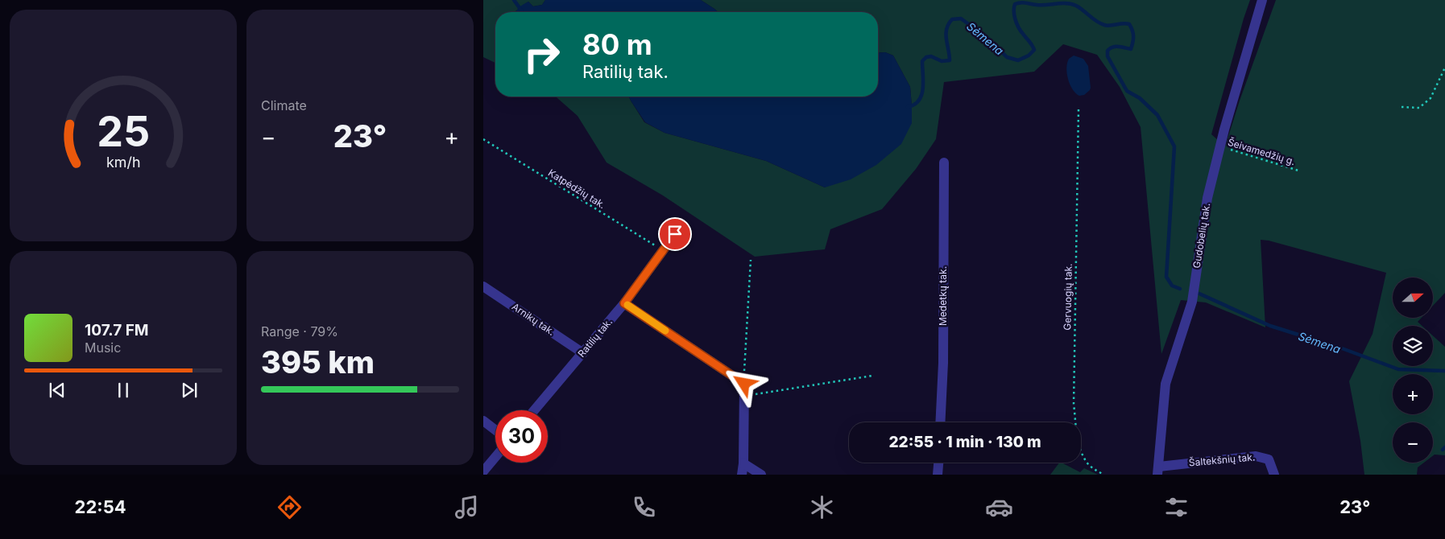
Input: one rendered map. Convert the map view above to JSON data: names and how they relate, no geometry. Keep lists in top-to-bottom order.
{
  "streets": {
    "street": [
      "Gudobelių tak.",
      "Medetkų tak.",
      "Arnikų tak.",
      "Ratilių tak.",
      "Šaltekšnių tak."
    ],
    "path": ["Šeivamedžių g.", "Katpėdžių tak.", "Gervuogių tak."]
  },
  "crossings": [
    ["Šeivamedžių g.", "Gudobelių tak."],
    ["Katpėdžių tak.", "Ratilių tak."],
    ["Gudobelių tak.", "Šaltekšnių tak."],
    ["Arnikų tak.", "Ratilių tak."]
  ],
  "water": ["Sėmena"],
  "north": "right",
  "page": {
    "tile": [
      "Climate",
      ["Range · 79%", "395 km"]
    ],
    "turn": ["80 m", "Ratilių tak."],
    "heat": ["−", "23°", "+"],
    "map_buttons": ["+", "−"],
    "song": ["107.7 FM", "Music"],
    "limit": "30",
    "trip": "22:55 · 1 min · 130 m",
    "tabs": ["22:54", "23°"],
    "gauge": ["25", "km/h"]
  }
}
